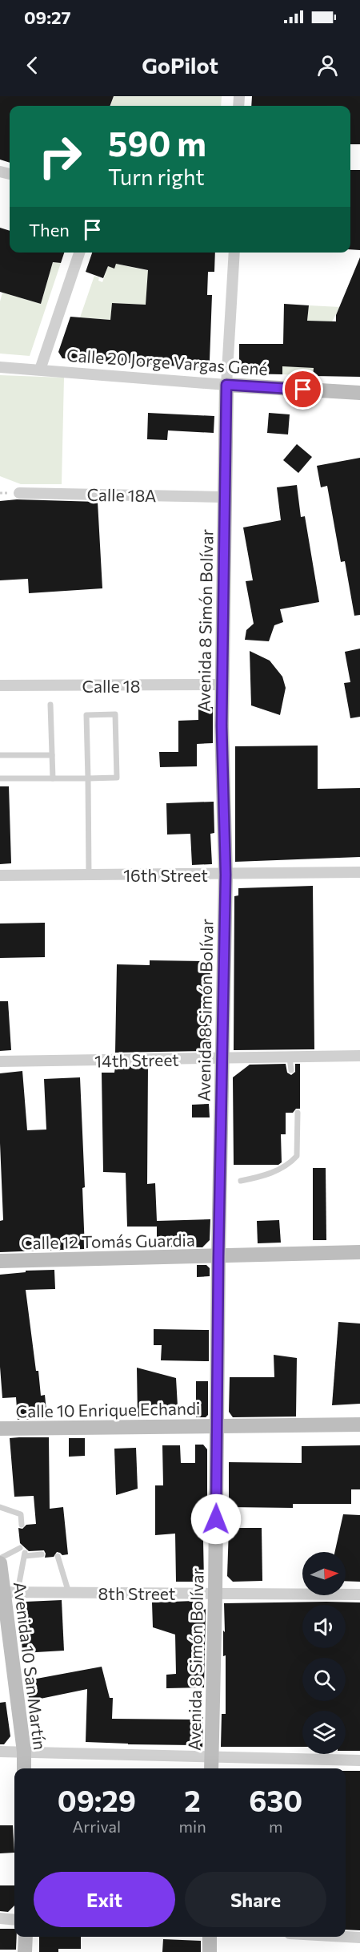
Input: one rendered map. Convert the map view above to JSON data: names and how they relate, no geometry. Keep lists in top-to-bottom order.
{
  "streets": {
    "street": [
      "Calle 20 Jorge Vargas Gené",
      "Calle 18A",
      "Avenida 8 Simón Bolívar",
      "Calle 18",
      "16th Street",
      "14th Street",
      "Calle 12 Tomás Guardia",
      "Calle 10 Enrique Echandi",
      "8th Street",
      "Avenida 10 San Martín"
    ]
  },
  "crossings": [
    ["Calle 20 Jorge Vargas Gené", "Avenida 8 Simón Bolívar"],
    ["Calle 18A", "Avenida 8 Simón Bolívar"],
    ["Avenida 8 Simón Bolívar", "Calle 18"],
    ["Avenida 8 Simón Bolívar", "16th Street"],
    ["Avenida 8 Simón Bolívar", "14th Street"],
    ["Avenida 8 Simón Bolívar", "Calle 12 Tomás Guardia"],
    ["Avenida 8 Simón Bolívar", "Calle 10 Enrique Echandi"],
    ["Avenida 8 Simón Bolívar", "8th Street"],
    ["8th Street", "Avenida 10 San Martín"]
  ],
  "north": "right",
  "page": {
    "status": "09:27",
    "header": "GoPilot",
    "turn": ["590 m", "Turn right"],
    "then": "Then",
    "eta": [
      "09:29",
      "Arrival",
      "2",
      "min",
      "630",
      "m"
    ],
    "buttons": ["Exit", "Share"]
  }
}
